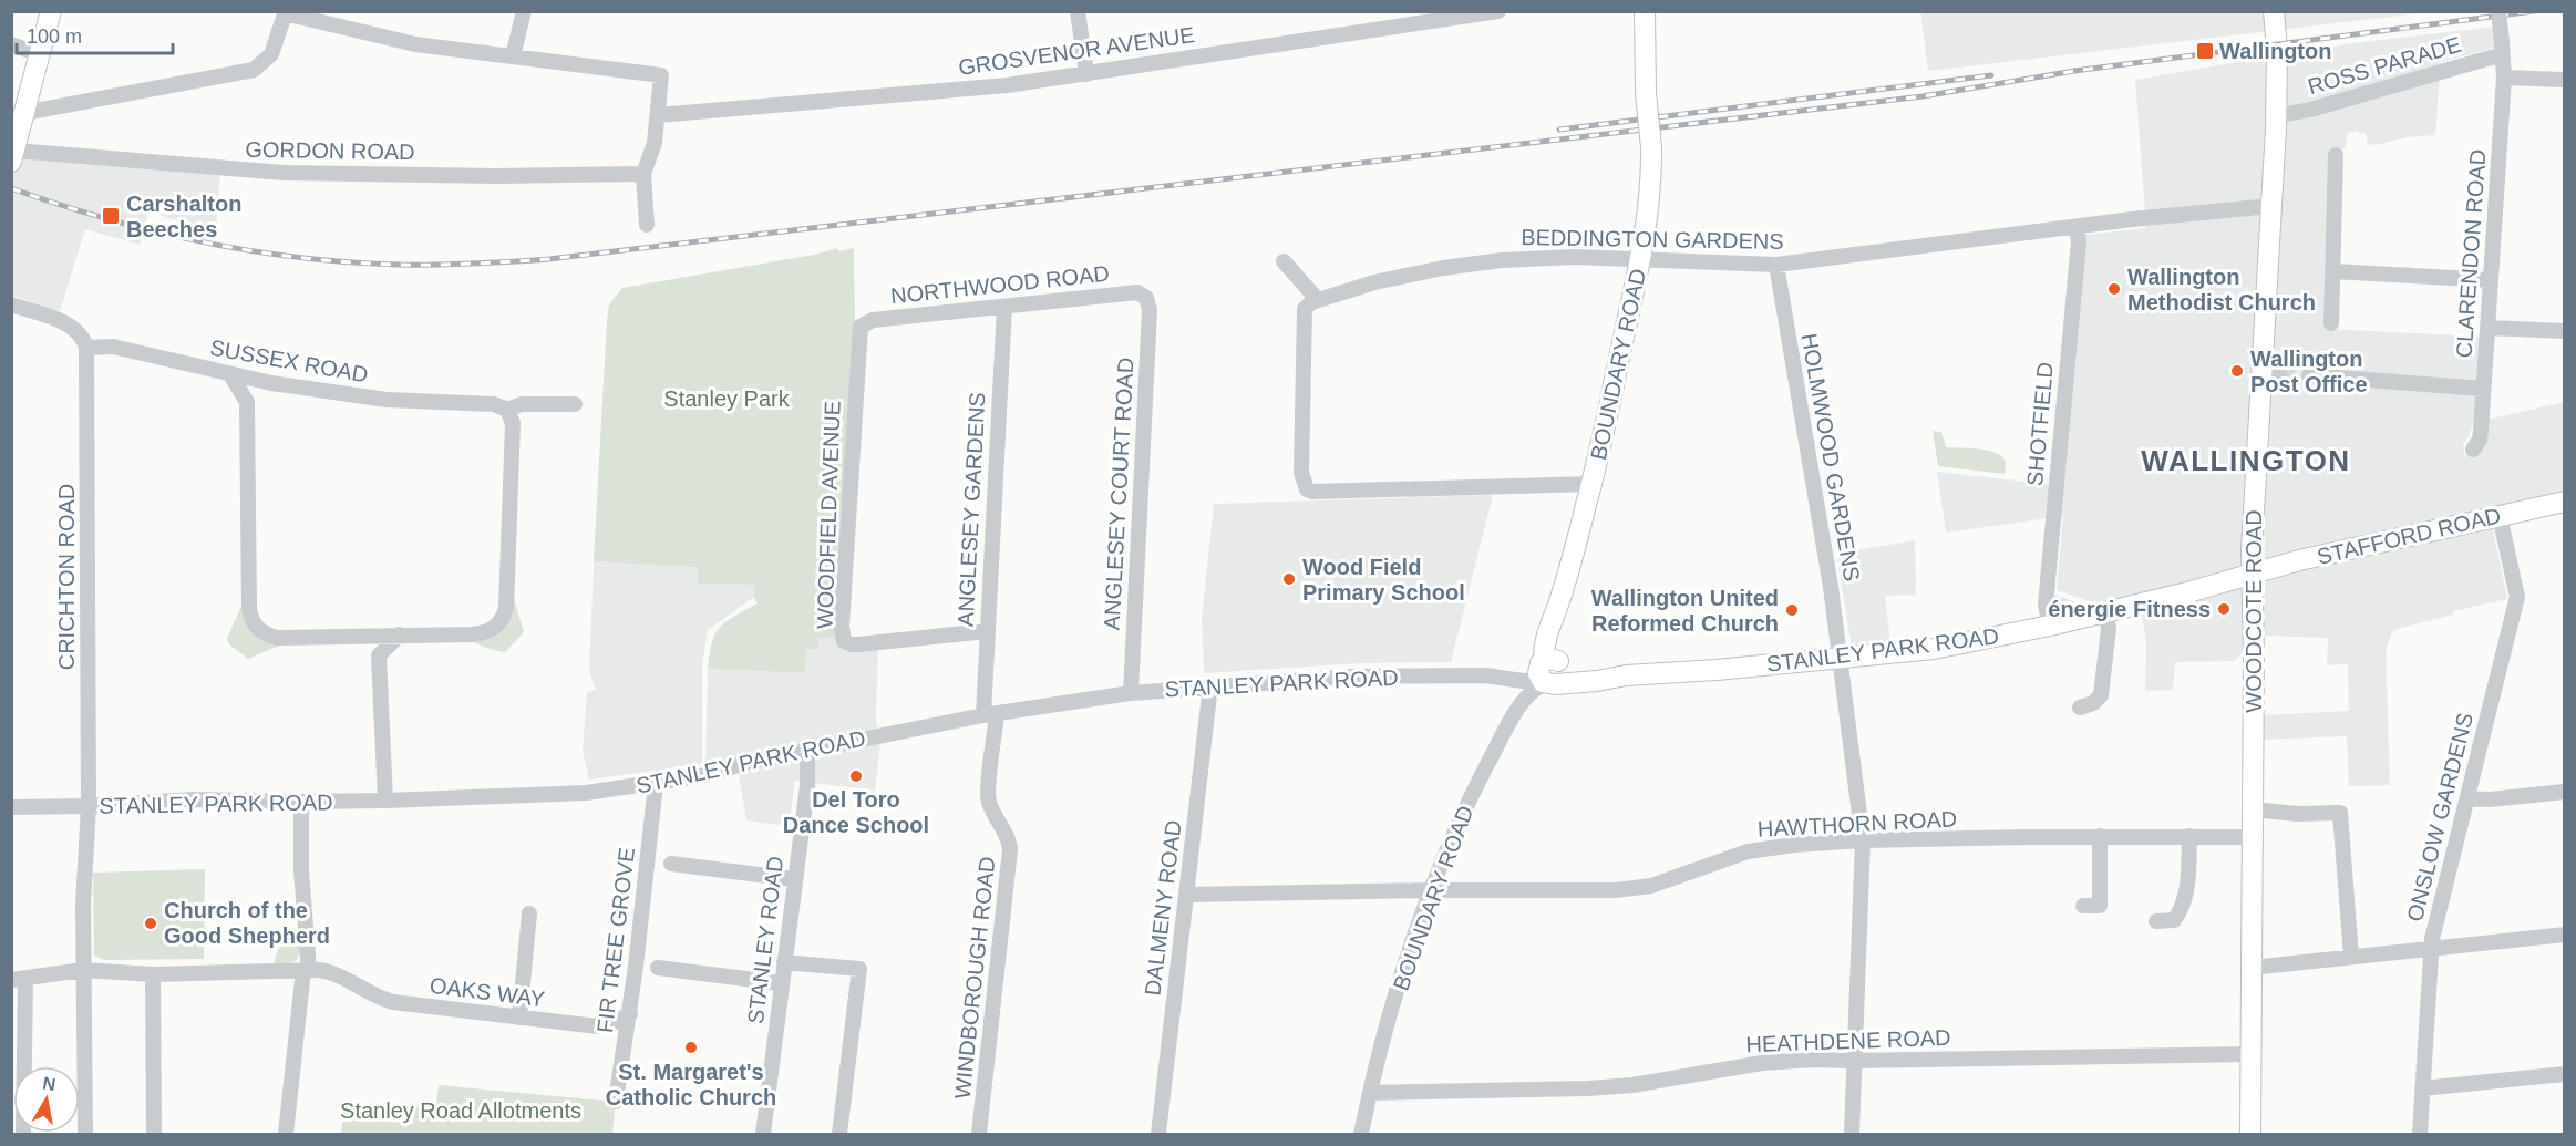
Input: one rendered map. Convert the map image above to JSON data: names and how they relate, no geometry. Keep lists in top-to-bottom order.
{
  "streets": {
    "main road": [
      "BOUNDARY ROAD",
      "STAFFORD ROAD",
      "WOODCOTE ROAD",
      "STANLEY PARK ROAD"
    ],
    "street": [
      "GROSVENOR AVENUE",
      "ROSS PARADE",
      "GORDON ROAD",
      "BEDDINGTON GARDENS",
      "CLARENDON ROAD",
      "NORTHWOOD ROAD",
      "SUSSEX ROAD",
      "SHOTFIELD",
      "HOLMWOOD GARDENS",
      "ANGLESEY COURT ROAD",
      "ANGLESEY GARDENS",
      "WOODFIELD AVENUE",
      "CRICHTON ROAD",
      "ONSLOW GARDENS",
      "HAWTHORN ROAD",
      "DALMENY ROAD",
      "FIR TREE GROVE",
      "STANLEY ROAD",
      "WINDBOROUGH ROAD",
      "OAKS WAY",
      "HEATHDENE ROAD"
    ]
  },
  "crossings": [
    ["ROSS PARADE", "CLARENDON ROAD"],
    ["ROSS PARADE", "WOODCOTE ROAD"],
    ["BEDDINGTON GARDENS", "BOUNDARY ROAD"],
    ["BEDDINGTON GARDENS", "SHOTFIELD"],
    ["BEDDINGTON GARDENS", "HOLMWOOD GARDENS"],
    ["BEDDINGTON GARDENS", "WOODCOTE ROAD"],
    ["NORTHWOOD ROAD", "ANGLESEY COURT ROAD"],
    ["NORTHWOOD ROAD", "ANGLESEY GARDENS"],
    ["NORTHWOOD ROAD", "WOODFIELD AVENUE"],
    ["SUSSEX ROAD", "CRICHTON ROAD"],
    ["BOUNDARY ROAD", "STANLEY PARK ROAD"],
    ["BOUNDARY ROAD", "HAWTHORN ROAD"],
    ["BOUNDARY ROAD", "HEATHDENE ROAD"],
    ["SHOTFIELD", "STANLEY PARK ROAD"],
    ["HOLMWOOD GARDENS", "STANLEY PARK ROAD"],
    ["HOLMWOOD GARDENS", "HAWTHORN ROAD"],
    ["HOLMWOOD GARDENS", "HEATHDENE ROAD"],
    ["ANGLESEY COURT ROAD", "STANLEY PARK ROAD"],
    ["ANGLESEY GARDENS", "WOODFIELD AVENUE"],
    ["ANGLESEY GARDENS", "STANLEY PARK ROAD"],
    ["ANGLESEY GARDENS", "WINDBOROUGH ROAD"],
    ["STAFFORD ROAD", "WOODCOTE ROAD"],
    ["STAFFORD ROAD", "STANLEY PARK ROAD"],
    ["STAFFORD ROAD", "ONSLOW GARDENS"],
    ["CRICHTON ROAD", "STANLEY PARK ROAD"],
    ["CRICHTON ROAD", "OAKS WAY"],
    ["WOODCOTE ROAD", "STANLEY PARK ROAD"],
    ["WOODCOTE ROAD", "HAWTHORN ROAD"],
    ["WOODCOTE ROAD", "HEATHDENE ROAD"],
    ["STANLEY PARK ROAD", "DALMENY ROAD"],
    ["STANLEY PARK ROAD", "FIR TREE GROVE"],
    ["STANLEY PARK ROAD", "STANLEY ROAD"],
    ["STANLEY PARK ROAD", "WINDBOROUGH ROAD"],
    ["HAWTHORN ROAD", "DALMENY ROAD"]
  ],
  "districts": ["WALLINGTON"],
  "parks": ["Stanley Park", "Stanley Road Allotments"],
  "places": {
    "transit": ["Wallington", "Carshalton Beeches"],
    "other": [
      "Wallington Methodist Church",
      "Wallington Post Office",
      "Wood Field Primary School",
      "énergie Fitness",
      "Wallington United Reformed Church",
      "Del Toro Dance School",
      "Church of the Good Shepherd",
      "St. Margaret's Catholic Church"
    ]
  },
  "scale_bar": "100 m",
  "north": "top"
}
